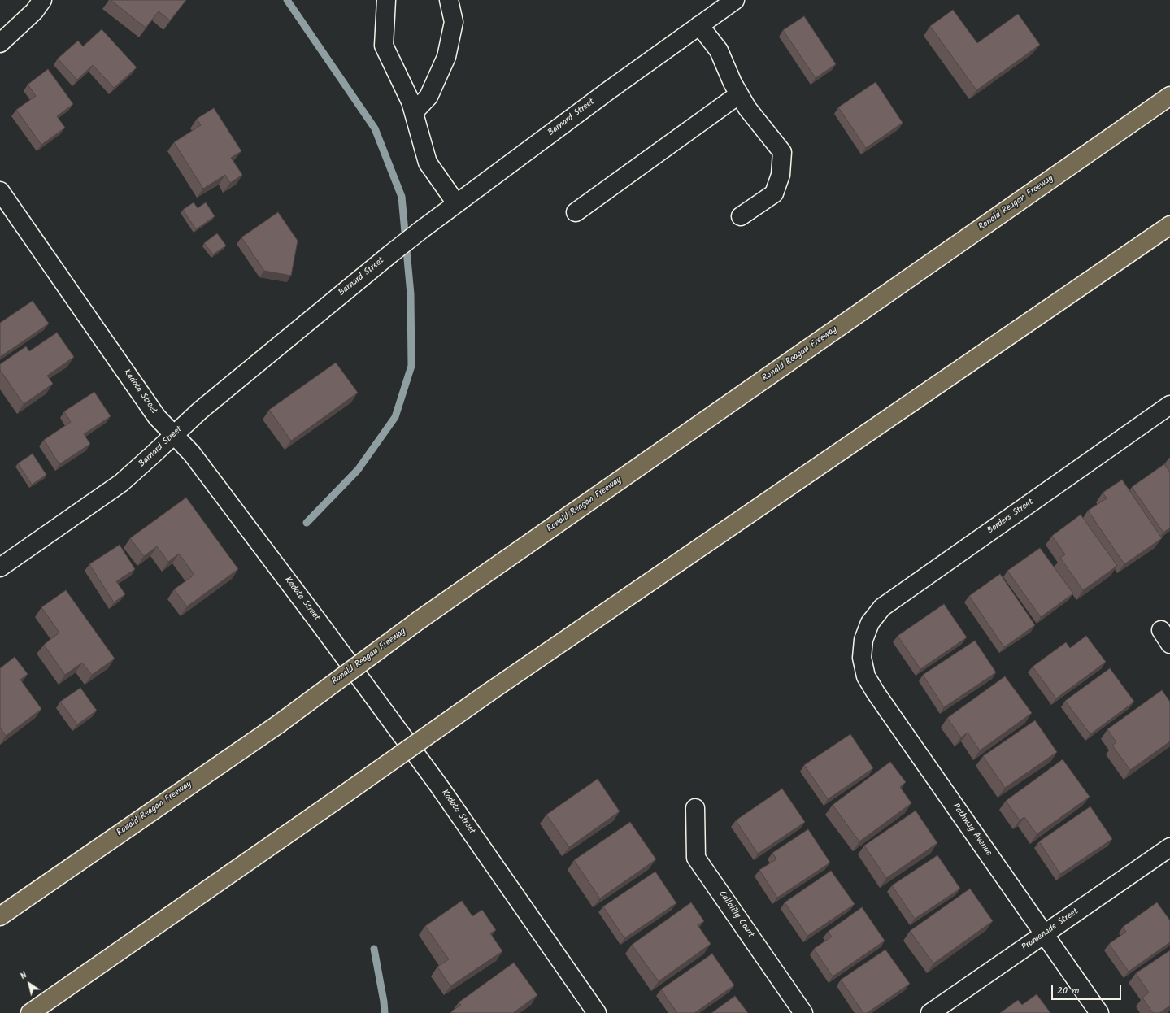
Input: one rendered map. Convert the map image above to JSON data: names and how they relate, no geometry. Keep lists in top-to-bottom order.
{
  "streets": {
    "highway": ["Ronald Reagan Freeway"],
    "street": [
      "Barnard Street",
      "Kadota Street",
      "Borders Street",
      "Pathway Avenue",
      "Callalilly Court",
      "Promenade Street"
    ]
  },
  "crossings": [
    ["Barnard Street", "Kadota Street"],
    ["Borders Street", "Pathway Avenue"],
    ["Pathway Avenue", "Promenade Street"]
  ],
  "scale_bar": "20 m",
  "north": "top left"
}
